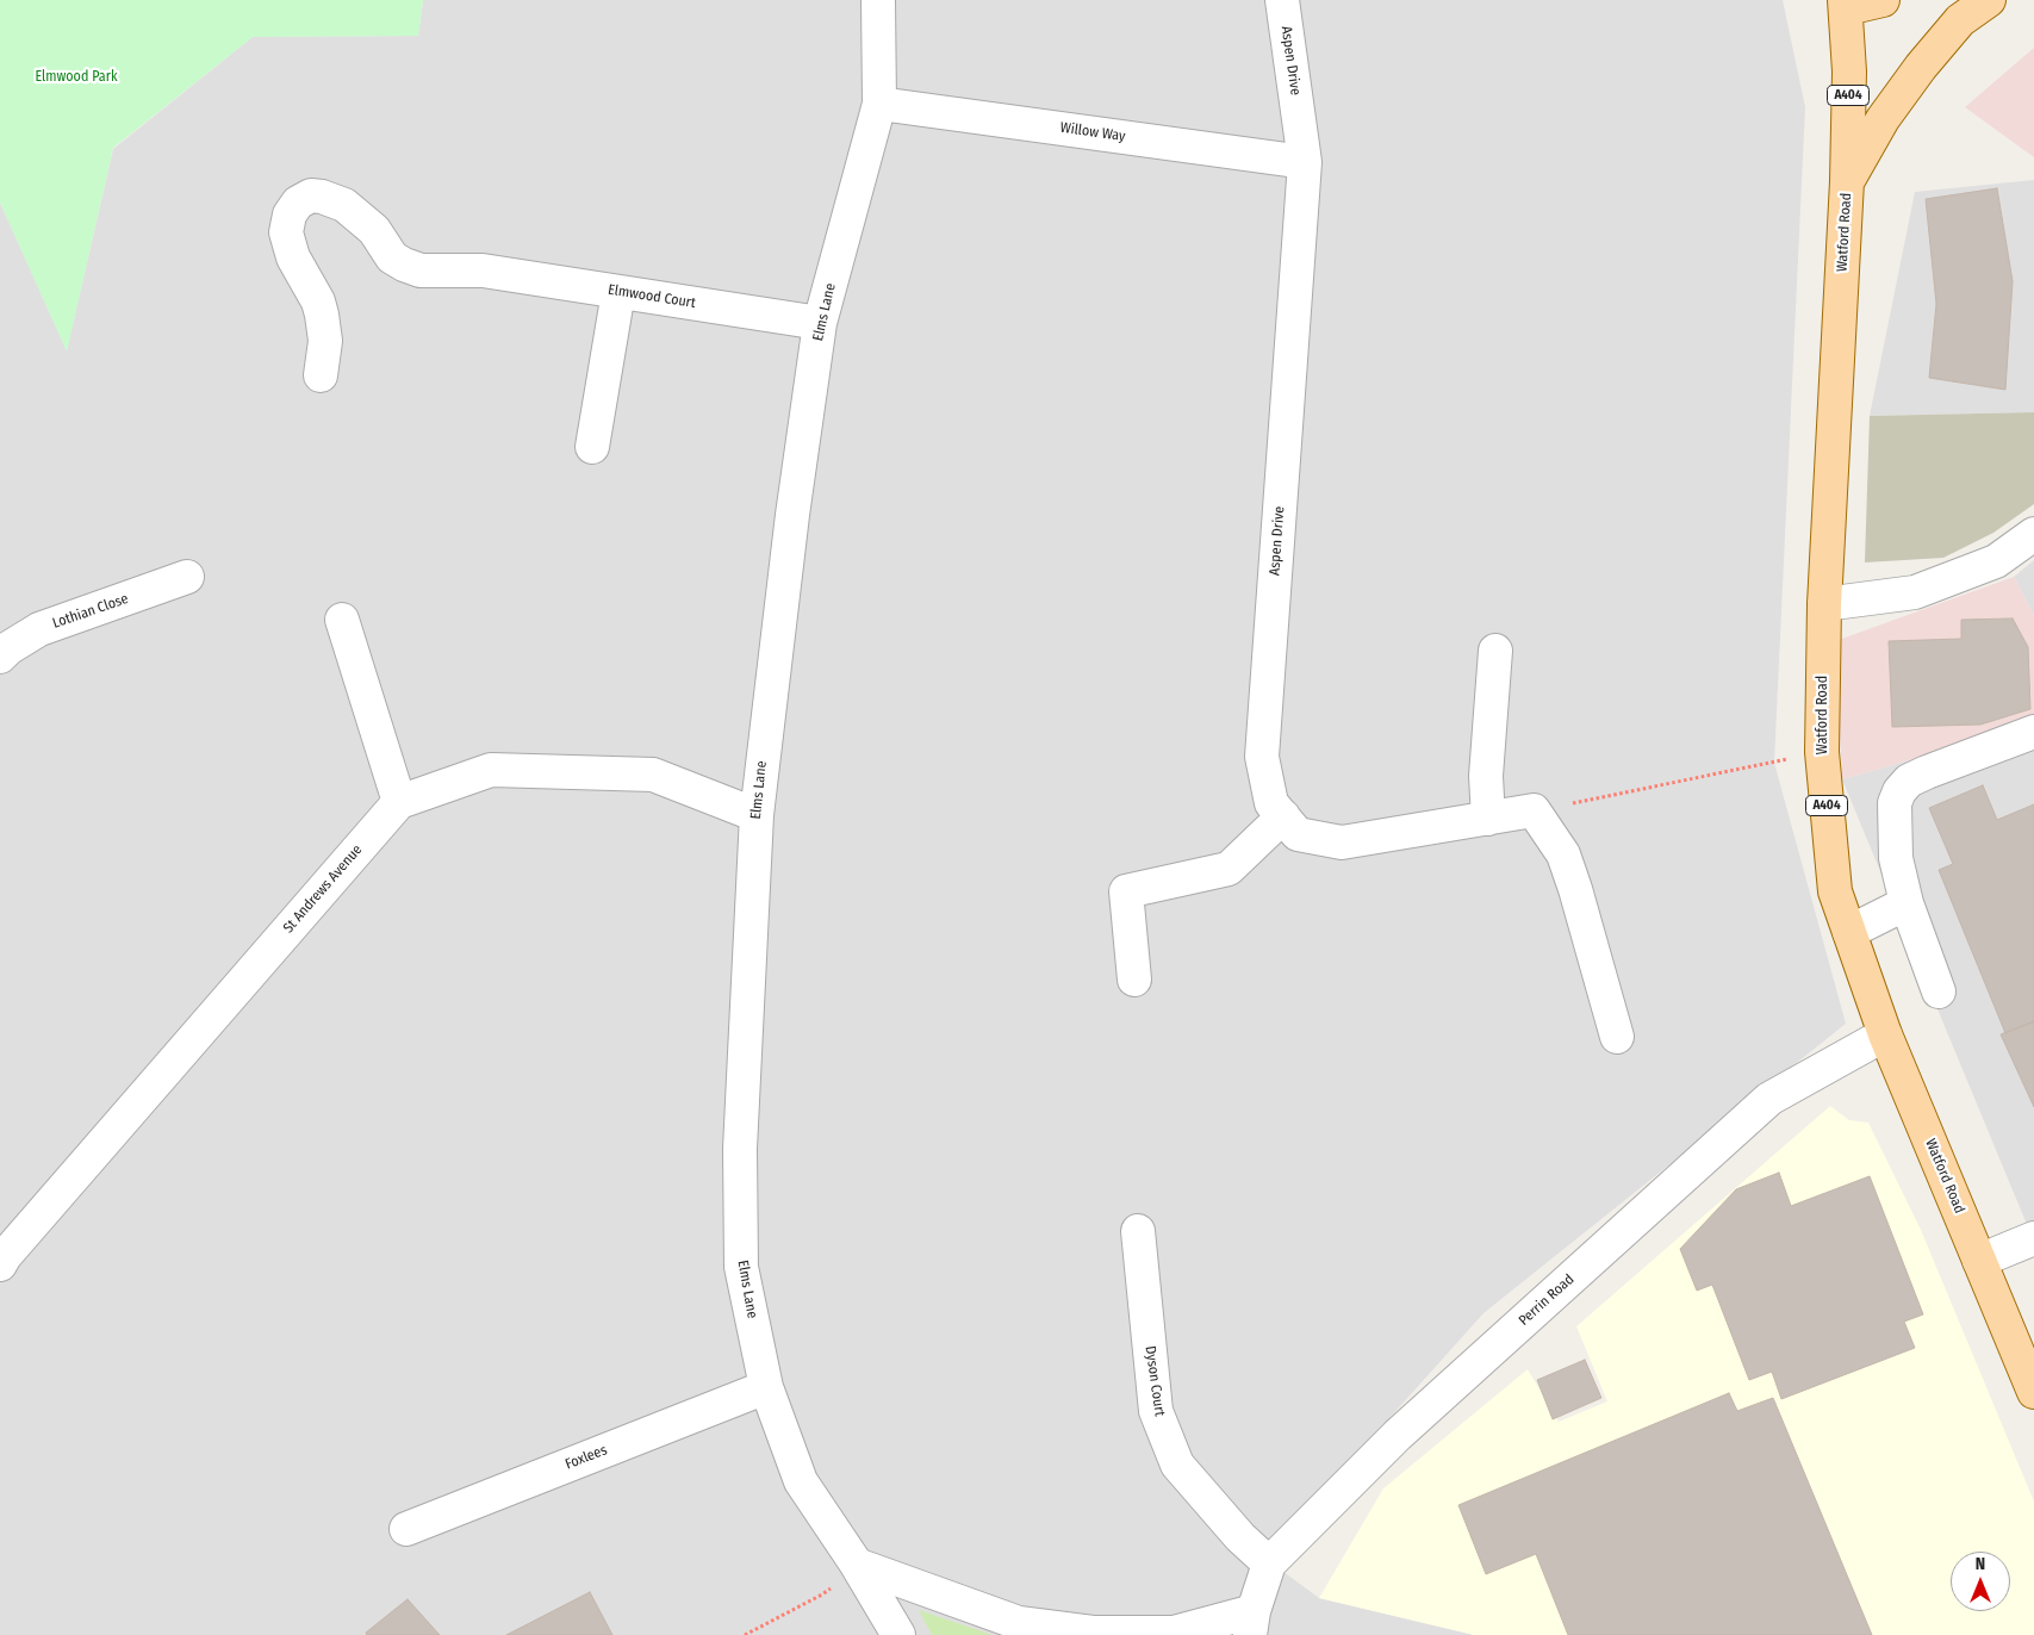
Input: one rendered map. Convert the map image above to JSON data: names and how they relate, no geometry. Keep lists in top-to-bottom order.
{
  "streets": {
    "main road": ["A404", "Watford Road"],
    "street": [
      "Aspen Drive",
      "Willow Way",
      "Elmwood Court",
      "Elms Lane",
      "Lothian Close",
      "St Andrews Avenue",
      "Perrin Road",
      "Dyson Court",
      "Foxlees"
    ]
  },
  "crossings": [
    ["Aspen Drive", "Willow Way"],
    ["Willow Way", "Elms Lane"],
    ["Watford Road", "Perrin Road"],
    ["Elmwood Court", "Elms Lane"],
    ["Elms Lane", "St Andrews Avenue"],
    ["Elms Lane", "Foxlees"],
    ["Perrin Road", "Dyson Court"]
  ],
  "parks": ["Elmwood Park"],
  "north": "top"
}
